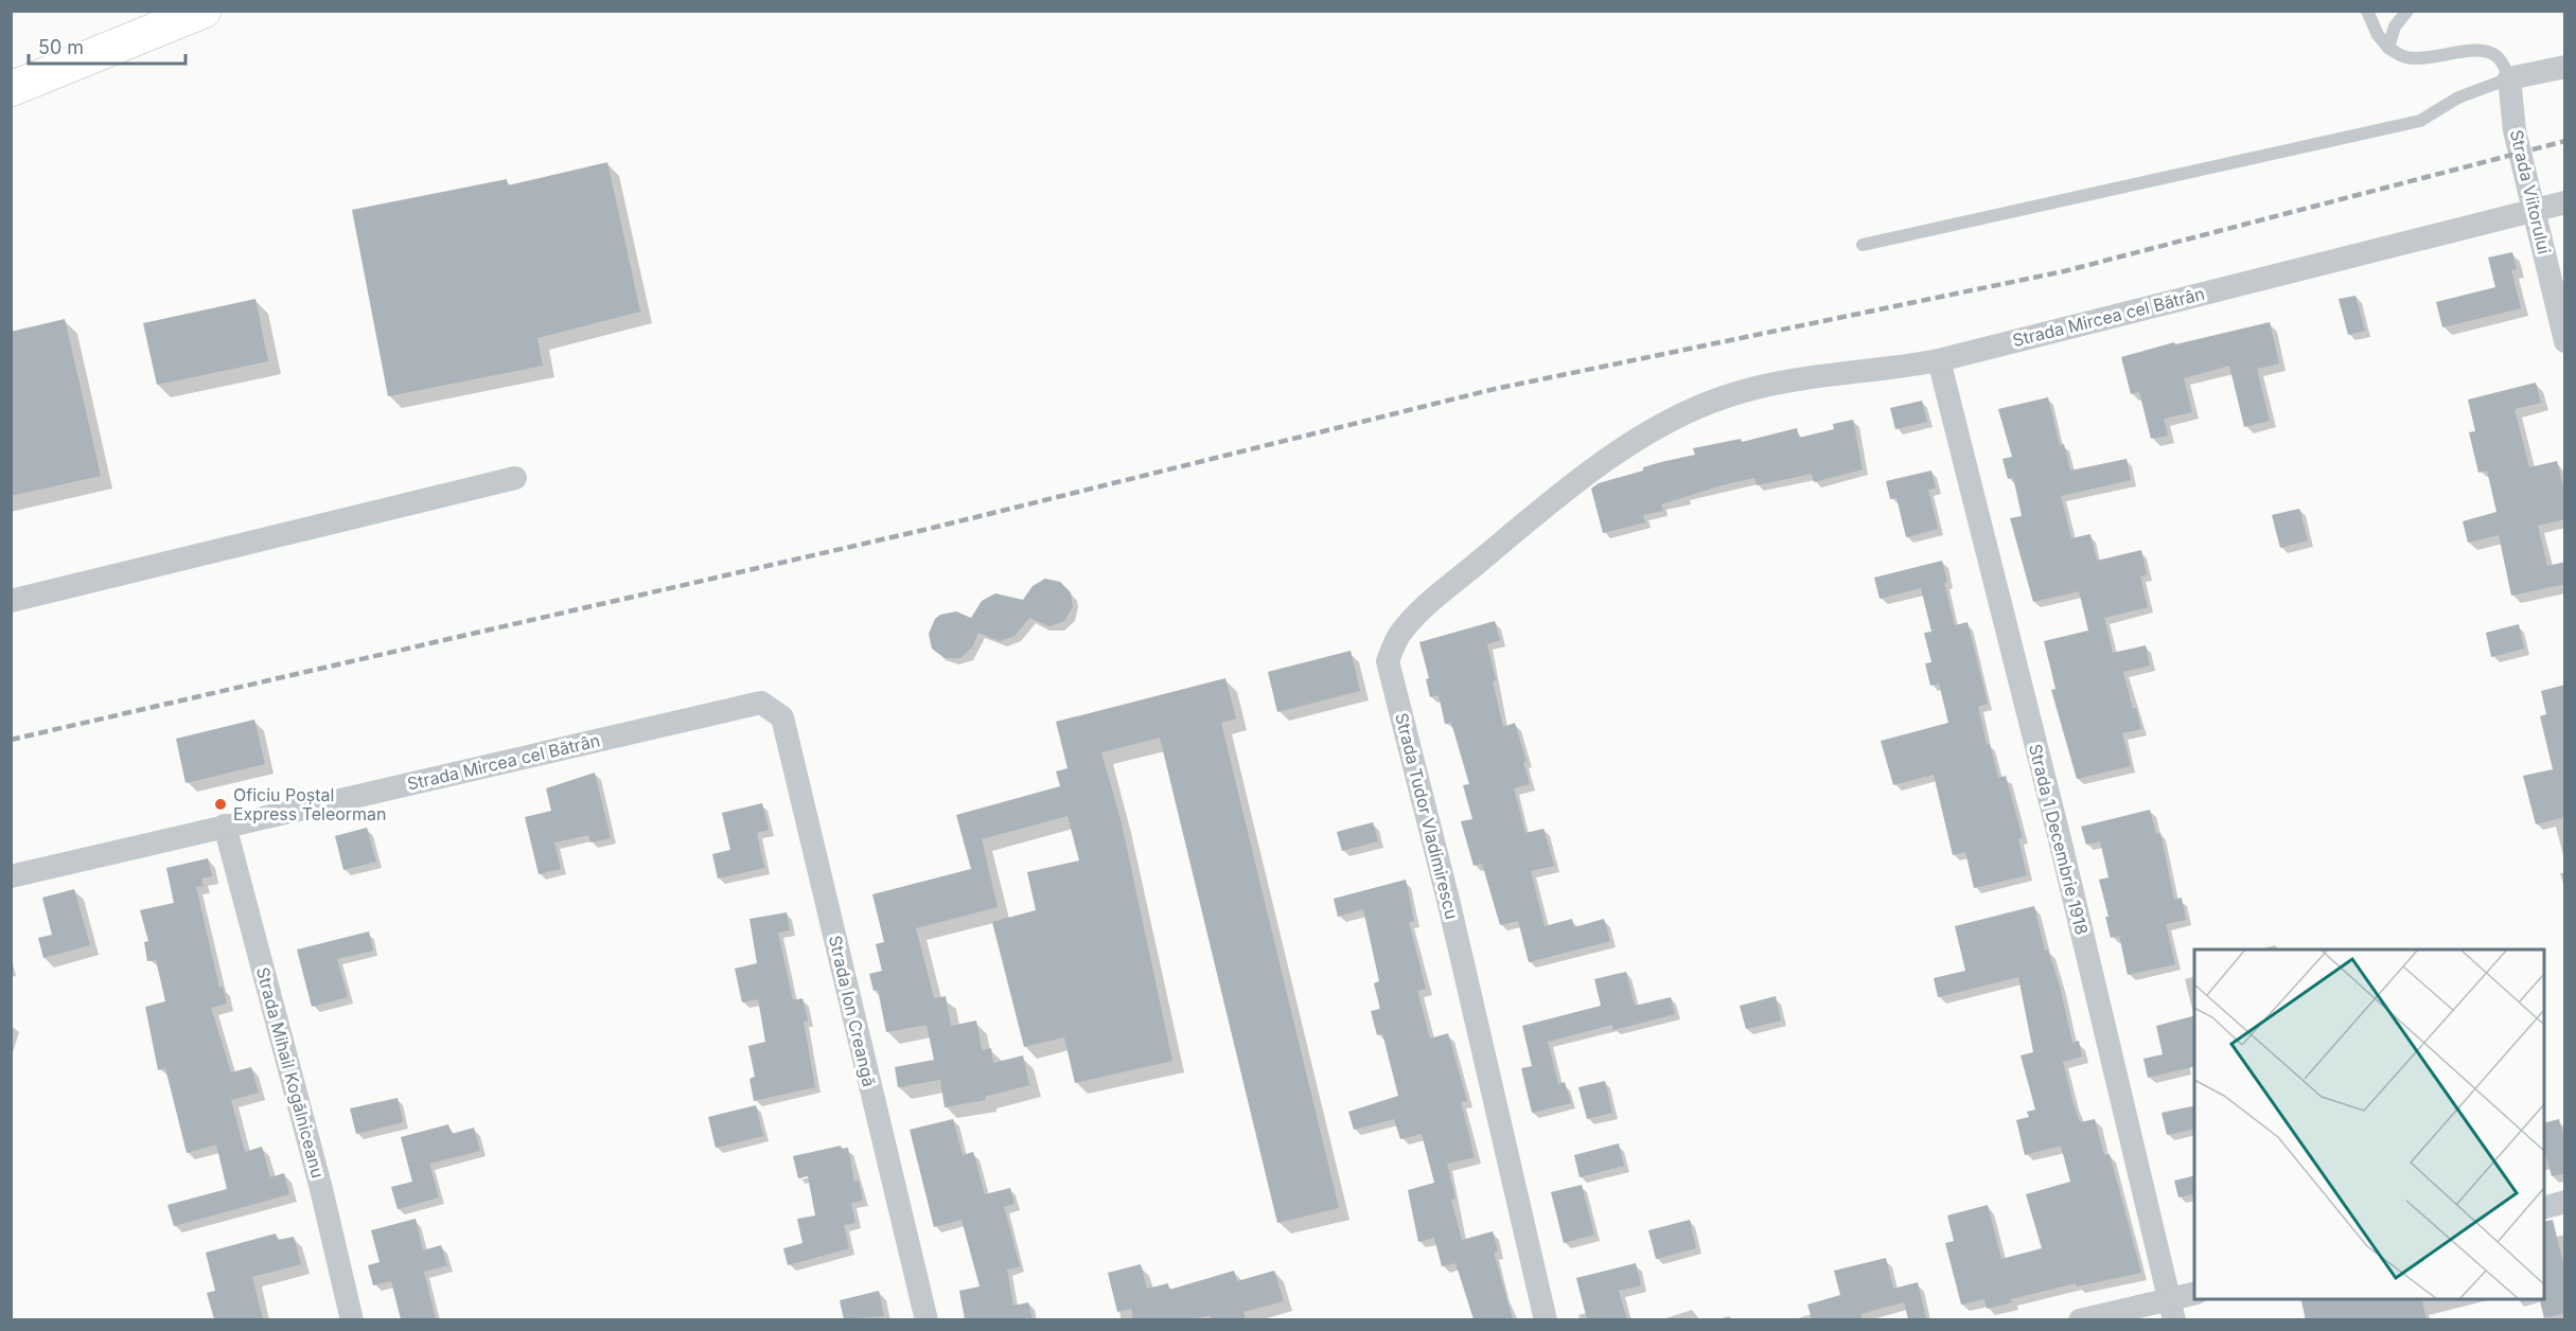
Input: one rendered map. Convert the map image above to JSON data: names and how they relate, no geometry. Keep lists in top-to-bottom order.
{
  "streets": {
    "street": [
      "Strada Viitorului",
      "Strada Mircea cel Bătrân",
      "Strada Tudor Vladimirescu",
      "Strada 1 Decembrie 1918",
      "Strada Ion Creangă",
      "Strada Mihail Kogălniceanu"
    ]
  },
  "crossings": [
    ["Strada Viitorului", "Strada Mircea cel Bătrân"],
    ["Strada Mircea cel Bătrân", "Strada Tudor Vladimirescu"],
    ["Strada Mircea cel Bătrân", "Strada 1 Decembrie 1918"],
    ["Strada Mircea cel Bătrân", "Strada Ion Creangă"],
    ["Strada Mircea cel Bătrân", "Strada Mihail Kogălniceanu"]
  ],
  "places": ["Oficiu Poștal Express Teleorman"],
  "scale_bar": "50 m"
}
